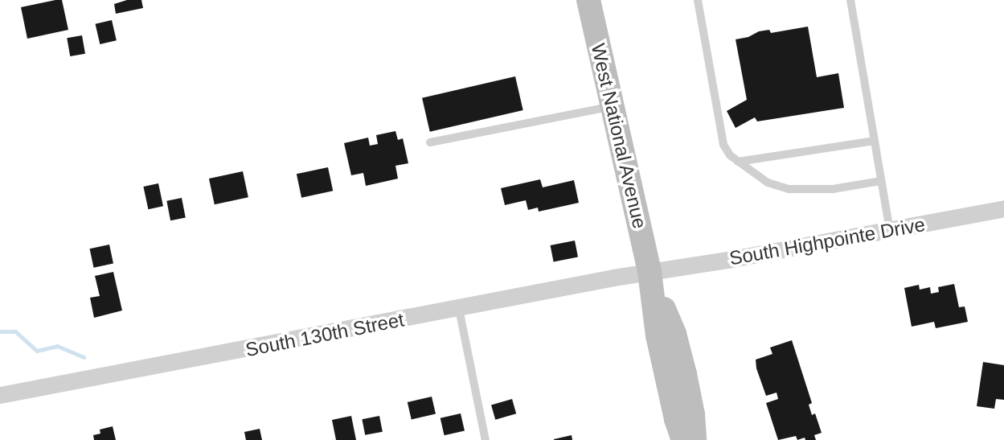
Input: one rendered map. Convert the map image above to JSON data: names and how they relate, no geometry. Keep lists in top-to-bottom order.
{
  "streets": {
    "main road": ["West National Avenue"],
    "street": ["South Highpointe Drive", "South 130th Street"]
  },
  "crossings": [
    ["West National Avenue", "South Highpointe Drive"],
    ["West National Avenue", "South 130th Street"],
    ["South Highpointe Drive", "South 130th Street"]
  ]
}
